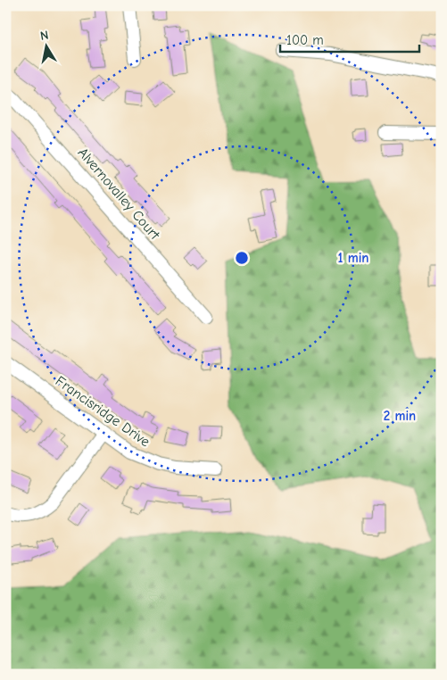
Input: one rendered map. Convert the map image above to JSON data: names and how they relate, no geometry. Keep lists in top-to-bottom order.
{
  "streets": {
    "street": ["Alvernovalley Court", "Francisridge Drive"]
  },
  "scale_bar": "100 m",
  "north": "top",
  "rings": ["1 min", "2 min"]
}
